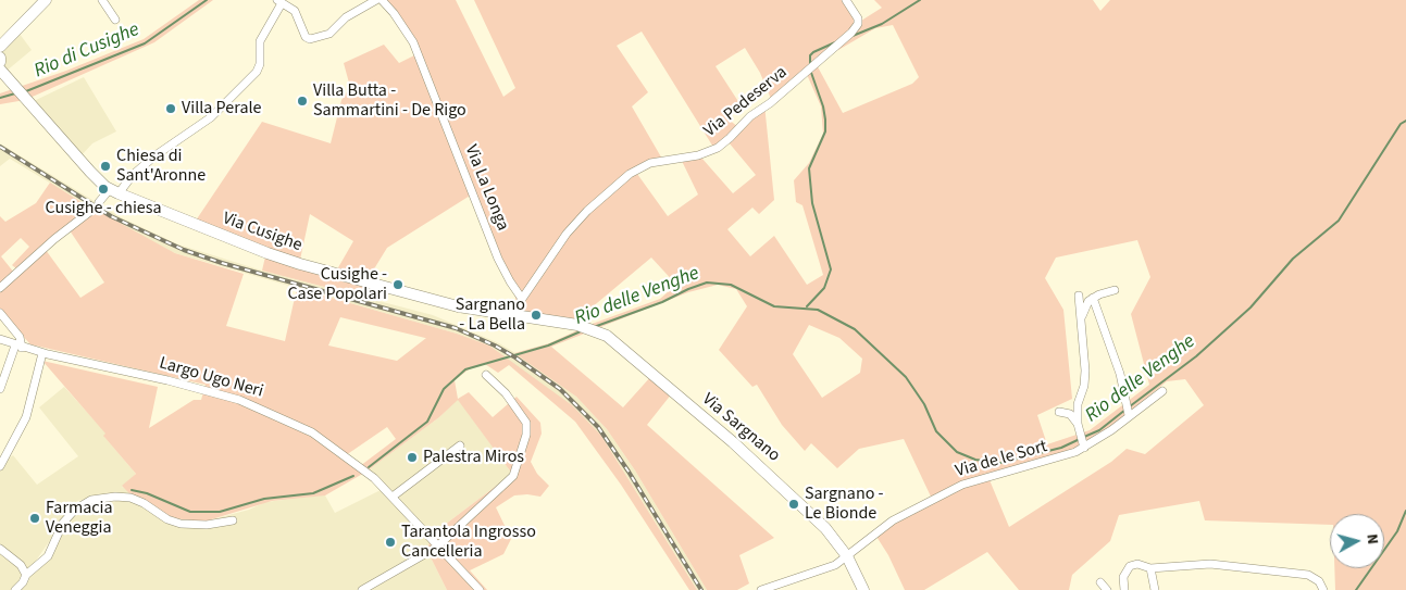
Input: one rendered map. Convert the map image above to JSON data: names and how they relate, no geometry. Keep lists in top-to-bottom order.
{
  "streets": {
    "street": [
      "Via Pedeserva",
      "Via La Longa",
      "Via Cusighe",
      "Largo Ugo Neri",
      "Via Sargnano",
      "Via de le Sort"
    ]
  },
  "crossings": [
    ["Via Pedeserva", "Via La Longa"],
    ["Via Pedeserva", "Via Cusighe"],
    ["Via Cusighe", "Via Sargnano"],
    ["Via Sargnano", "Via de le Sort"]
  ],
  "water": ["Rio di Cusighe", "Rio delle Venghe"],
  "places": [
    "Villa Butta - Sammartini - De Rigo",
    "Villa Perale",
    "Chiesa di Sant'Aronne",
    "Cusighe - chiesa",
    "Cusighe - Case Popolari",
    "Sargnano - La Bella",
    "Palestra Miros",
    "Sargnano - Le Bionde",
    "Farmacia Veneggia",
    "Tarantola Ingrosso Cancelleria"
  ],
  "north": "right"
}
